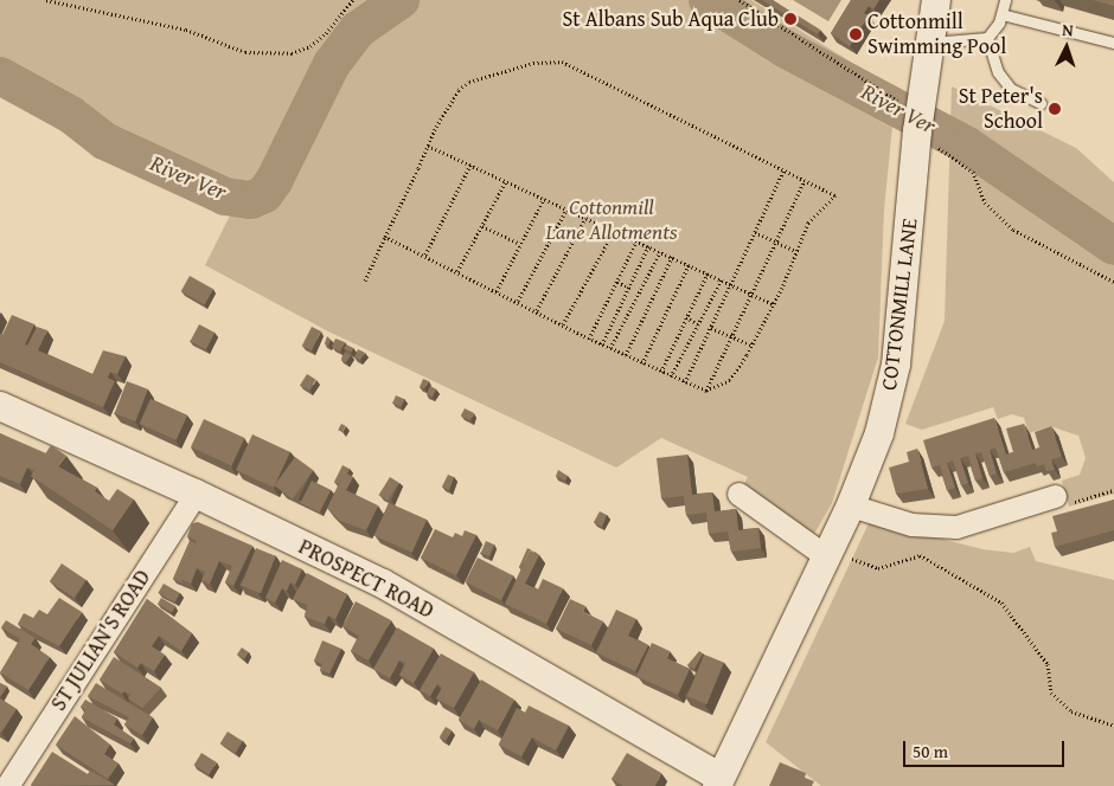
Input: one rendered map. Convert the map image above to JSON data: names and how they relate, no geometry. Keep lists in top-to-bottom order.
{
  "streets": {
    "street": ["COTTONMILL LANE", "PROSPECT ROAD", "ST JULIAN'S ROAD"]
  },
  "crossings": [
    ["COTTONMILL LANE", "PROSPECT ROAD"],
    ["PROSPECT ROAD", "ST JULIAN'S ROAD"]
  ],
  "water": ["River Ver"],
  "parks": ["Cottonmill Lane Allotments"],
  "places": ["St Albans Sub Aqua Club", "Cottonmill Swimming Pool", "St Peter's School"],
  "scale_bar": "50 m",
  "north": "top"
}
